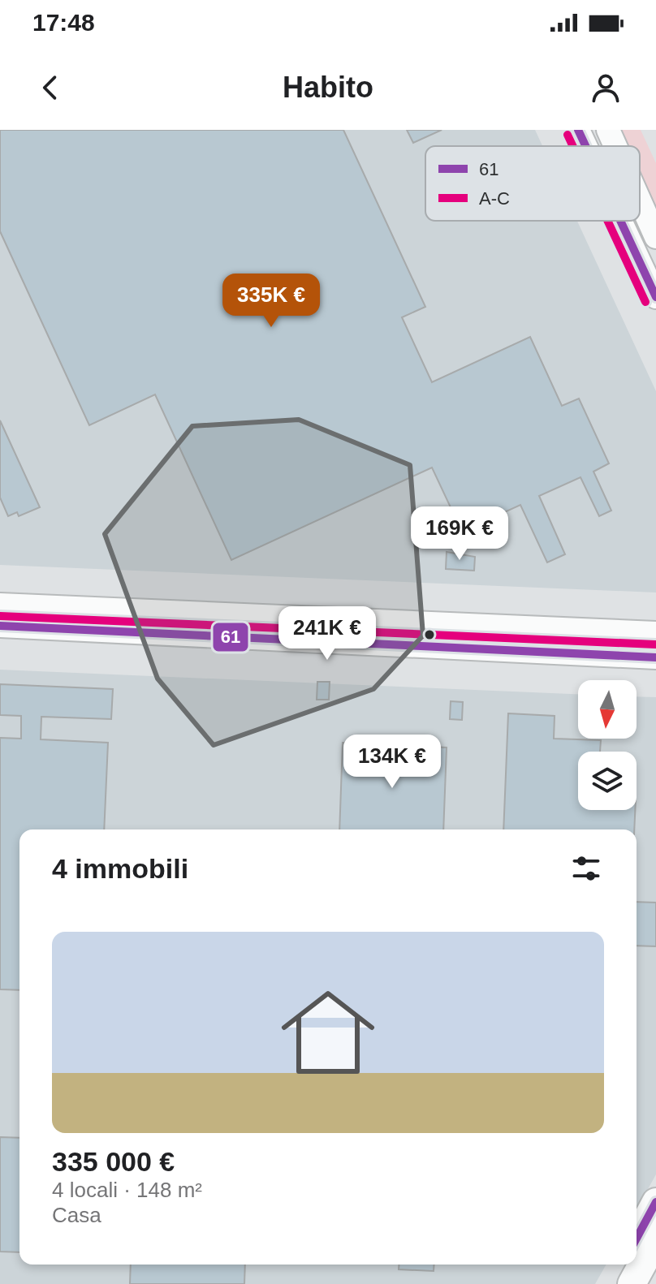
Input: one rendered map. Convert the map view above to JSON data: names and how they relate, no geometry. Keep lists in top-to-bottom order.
{
  "lines": ["transit line 61", "transit line A-C"],
  "legend": ["61", "A-C"],
  "north": "bottom",
  "page": {
    "status": "17:48",
    "header": "Habito",
    "price": [
      "335K €",
      "169K €",
      "241K €",
      "134K €"
    ],
    "heading": "4 immobili",
    "list": [
      {
        "name": "335 000 €",
        "note": "4 locali · 148 m² · Casa"
      }
    ]
  }
}
